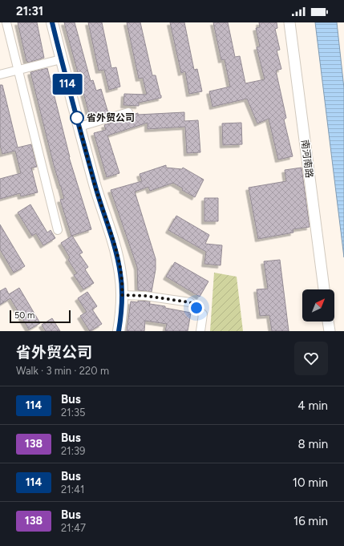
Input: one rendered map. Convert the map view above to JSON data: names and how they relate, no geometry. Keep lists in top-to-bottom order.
{
  "streets": {
    "street": ["南河南路"]
  },
  "places": ["省外贸公司"],
  "lines": ["bus line 114"],
  "scale_bar": "50 m",
  "north": "top right",
  "page": {
    "status": "21:31",
    "on_map": "114",
    "scale": "50 m",
    "heading": ["省外贸公司", "Walk · 3 min · 220 m"],
    "list": [
      {
        "mark": "114",
        "name": "Bus",
        "note": "21:35",
        "value": "4 min"
      },
      {
        "mark": "138",
        "name": "Bus",
        "note": "21:39",
        "value": "8 min"
      },
      {
        "mark": "114",
        "name": "Bus",
        "note": "21:41",
        "value": "10 min"
      },
      {
        "mark": "138",
        "name": "Bus",
        "note": "21:47",
        "value": "16 min"
      }
    ]
  }
}
